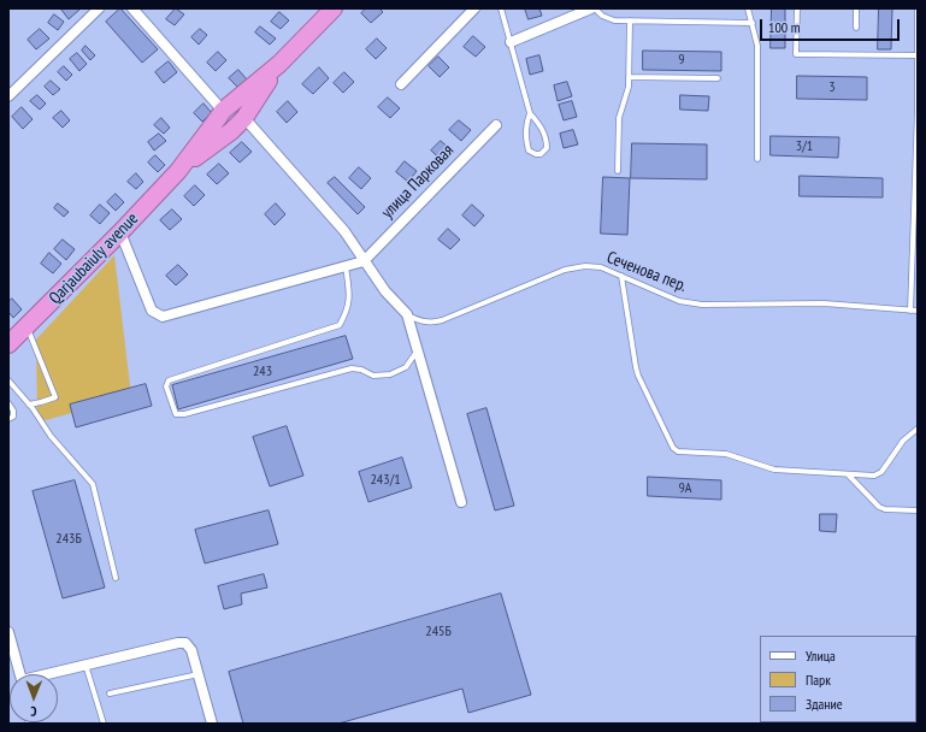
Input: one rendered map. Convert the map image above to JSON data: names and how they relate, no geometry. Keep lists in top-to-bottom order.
{
  "streets": {
    "highway": ["Qarjaubaiuly avenue"],
    "street": ["улица Парковая"],
    "lane": ["Сеченова пер."]
  },
  "house_numbers": [
    "9",
    "3",
    "3/1",
    "243",
    "243/1",
    "9А",
    "243Б",
    "245Б"
  ],
  "legend": ["Улица", "Парк", "Здание"],
  "scale_bar": "100 m",
  "north": "bottom"
}
